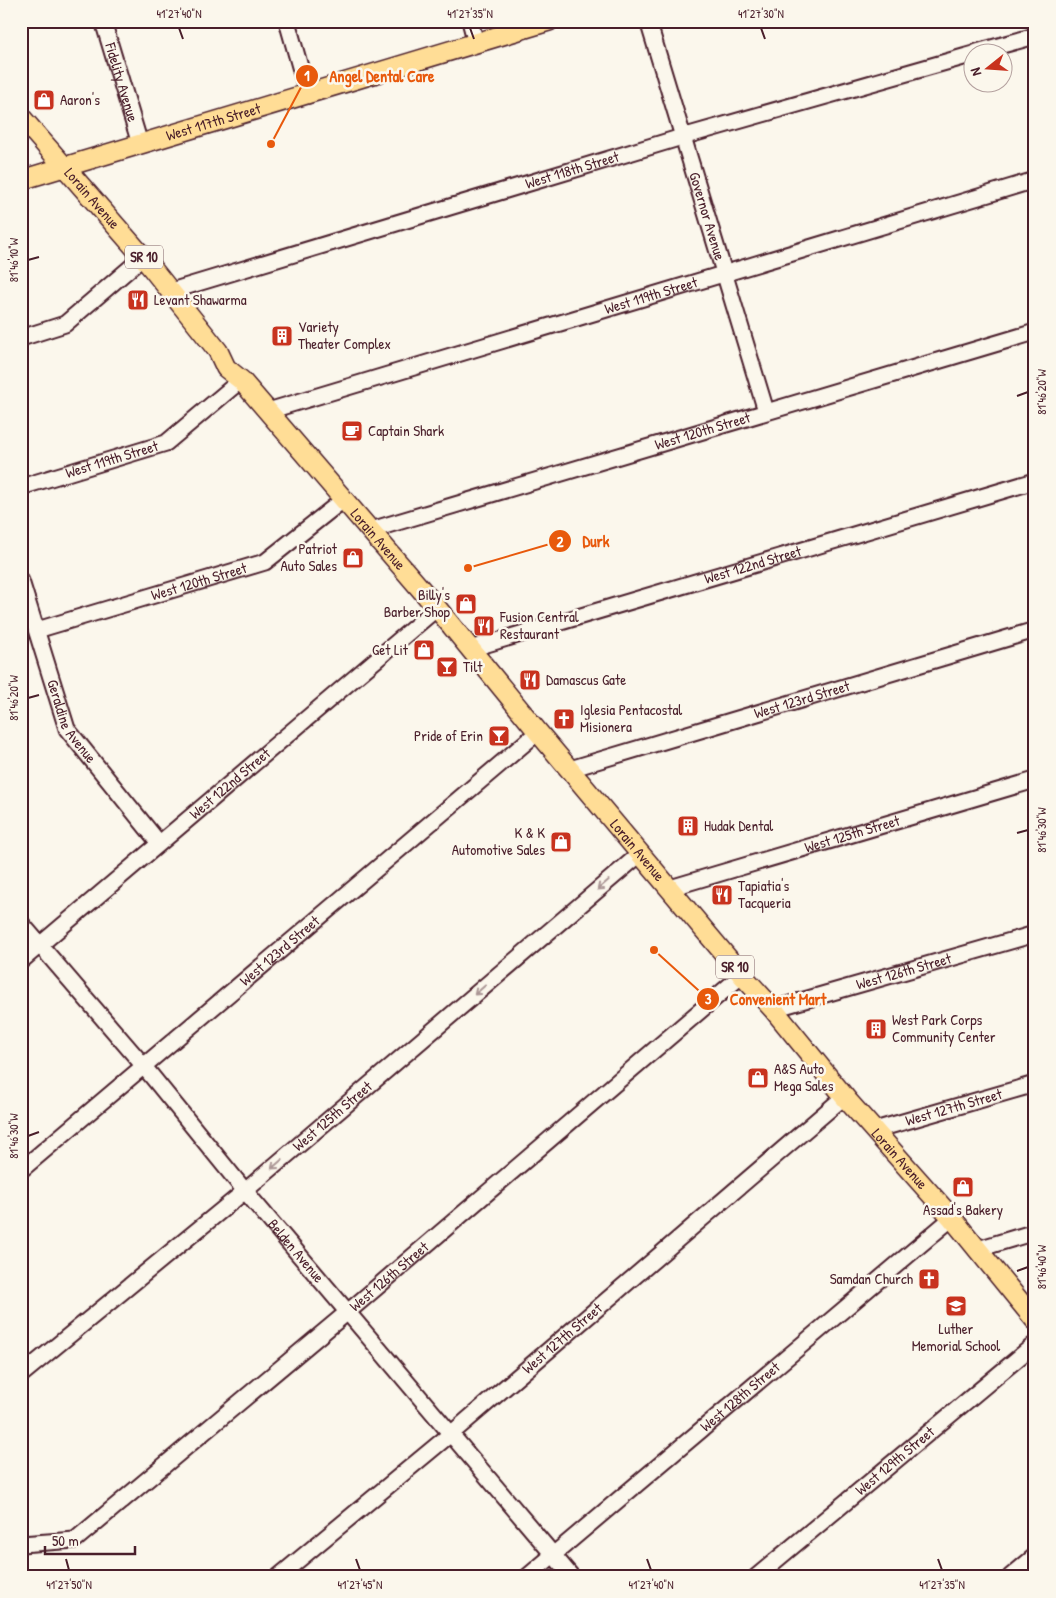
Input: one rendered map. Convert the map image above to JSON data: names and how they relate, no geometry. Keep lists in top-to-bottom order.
{
  "streets": {
    "main road": ["West 117th Street", "Lorain Avenue", "SR 10"],
    "street": [
      "Fidelity Avenue",
      "West 118th Street",
      "Governor Avenue",
      "West 119th Street",
      "West 120th Street",
      "West 122nd Street",
      "West 123rd Street",
      "Geraldine Avenue",
      "West 125th Street",
      "West 126th Street",
      "West 127th Street",
      "Belden Avenue",
      "West 128th Street",
      "West 129th Street"
    ]
  },
  "crossings": [
    ["Fidelity Avenue", "West 117th Street"],
    ["West 117th Street", "Lorain Avenue"],
    ["West 118th Street", "Lorain Avenue"],
    ["West 118th Street", "Governor Avenue"],
    ["Lorain Avenue", "West 119th Street"],
    ["Lorain Avenue", "West 120th Street"],
    ["Lorain Avenue", "West 122nd Street"],
    ["Lorain Avenue", "West 123rd Street"],
    ["Lorain Avenue", "West 125th Street"],
    ["Lorain Avenue", "West 126th Street"],
    ["Lorain Avenue", "West 127th Street"],
    ["Lorain Avenue", "West 128th Street"],
    ["Governor Avenue", "West 119th Street"],
    ["Governor Avenue", "West 120th Street"],
    ["West 120th Street", "Geraldine Avenue"],
    ["West 122nd Street", "Geraldine Avenue"],
    ["West 122nd Street", "Belden Avenue"],
    ["West 123rd Street", "Belden Avenue"],
    ["West 125th Street", "Belden Avenue"],
    ["West 126th Street", "Belden Avenue"],
    ["West 127th Street", "Belden Avenue"],
    ["Belden Avenue", "West 128th Street"]
  ],
  "one_way": ["West 125th Street"],
  "places": {
    "shop": [
      "Aaron's",
      "Patriot Auto Sales",
      "Billy's Barber Shop",
      "Get Lit",
      "K & K Automotive Sales",
      "A&S Auto Mega Sales",
      "Assad's Bakery"
    ],
    "other": ["Angel Dental Care", "Durk", "Convenient Mart"],
    "restaurant": [
      "Levant Shawarma",
      "Fusion Central Restaurant",
      "Damascus Gate",
      "Tapiatia's Tacqueria"
    ],
    "building": ["Variety Theater Complex", "Hudak Dental", "West Park Corps Community Center"],
    "cafe": ["Captain Shark"],
    "bar": ["Tilt", "Pride of Erin"],
    "church": ["Iglesia Pentacostal Misionera", "Samdan Church"],
    "school or university": ["Luther Memorial School"]
  },
  "scale_bar": "50 m",
  "north": "left",
  "coordinates": [
    "41°27'40\"N",
    "41°27'35\"N",
    "41°27'30\"N",
    "81°46'10\"W",
    "81°46'20\"W",
    "81°46'30\"W",
    "81°46'40\"W",
    "41°27'50\"N",
    "41°27'45\"N"
  ]
}
